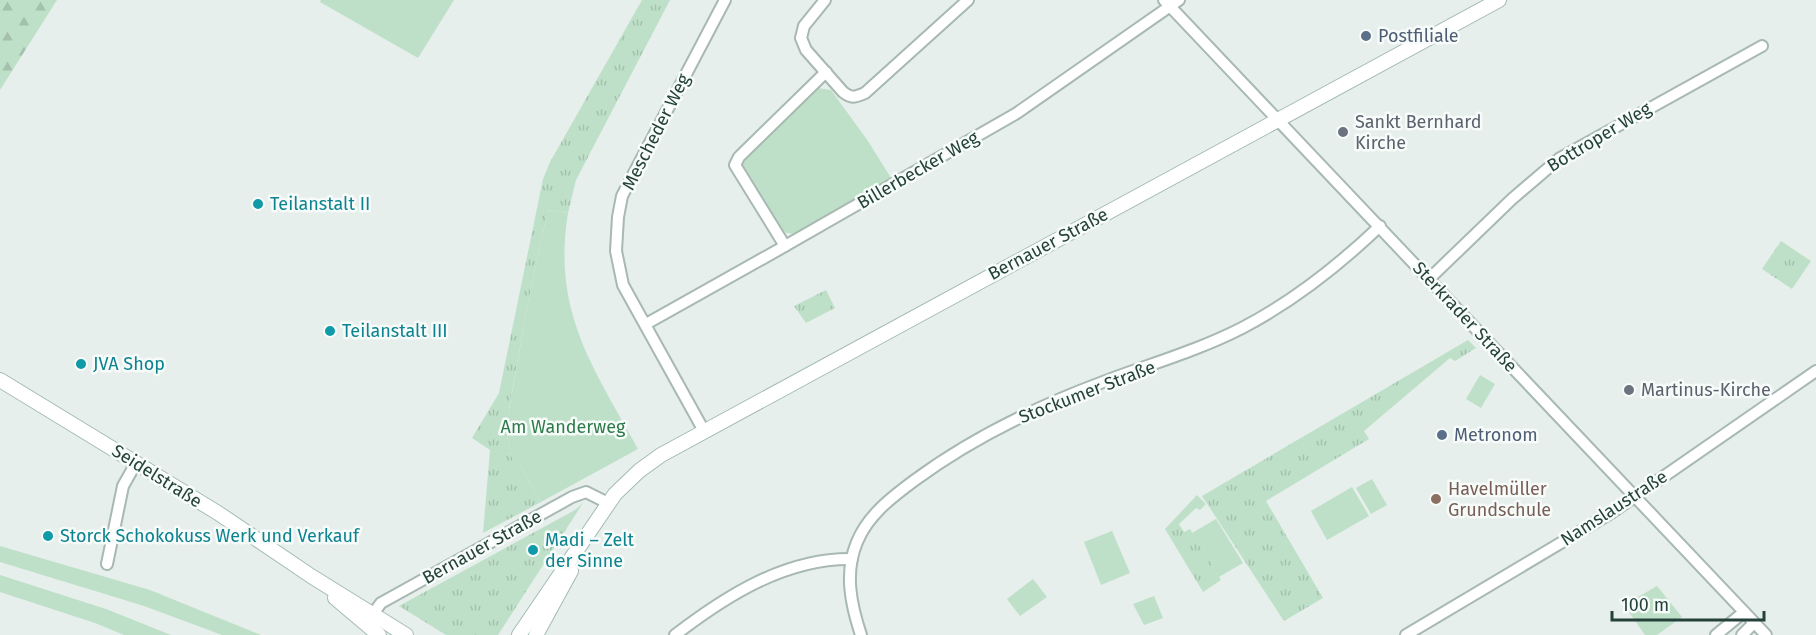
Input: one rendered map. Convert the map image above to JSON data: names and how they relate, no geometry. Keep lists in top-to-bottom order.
{
  "streets": {
    "main road": ["Bernauer Straße", "Seidelstraße"],
    "street": [
      "Mescheder Weg",
      "Bottroper Weg",
      "Billerbecker Weg",
      "Sterkrader Straße",
      "Stockumer Straße",
      "Namslaustraße"
    ]
  },
  "crossings": [
    ["Mescheder Weg", "Billerbecker Weg"],
    ["Mescheder Weg", "Bernauer Straße"],
    ["Bottroper Weg", "Sterkrader Straße"],
    ["Billerbecker Weg", "Sterkrader Straße"],
    ["Bernauer Straße", "Sterkrader Straße"],
    ["Bernauer Straße", "Seidelstraße"],
    ["Sterkrader Straße", "Stockumer Straße"],
    ["Sterkrader Straße", "Namslaustraße"]
  ],
  "parks": ["Am Wanderweg"],
  "places": [
    "Postfiliale",
    "Sankt Bernhard Kirche",
    "Teilanstalt II",
    "Teilanstalt III",
    "JVA Shop",
    "Martinus-Kirche",
    "Metronom",
    "Havelmüller Grundschule",
    "Storck Schokokuss Werk und Verkauf",
    "Madi – Zelt der Sinne"
  ],
  "scale_bar": "100 m"
}
